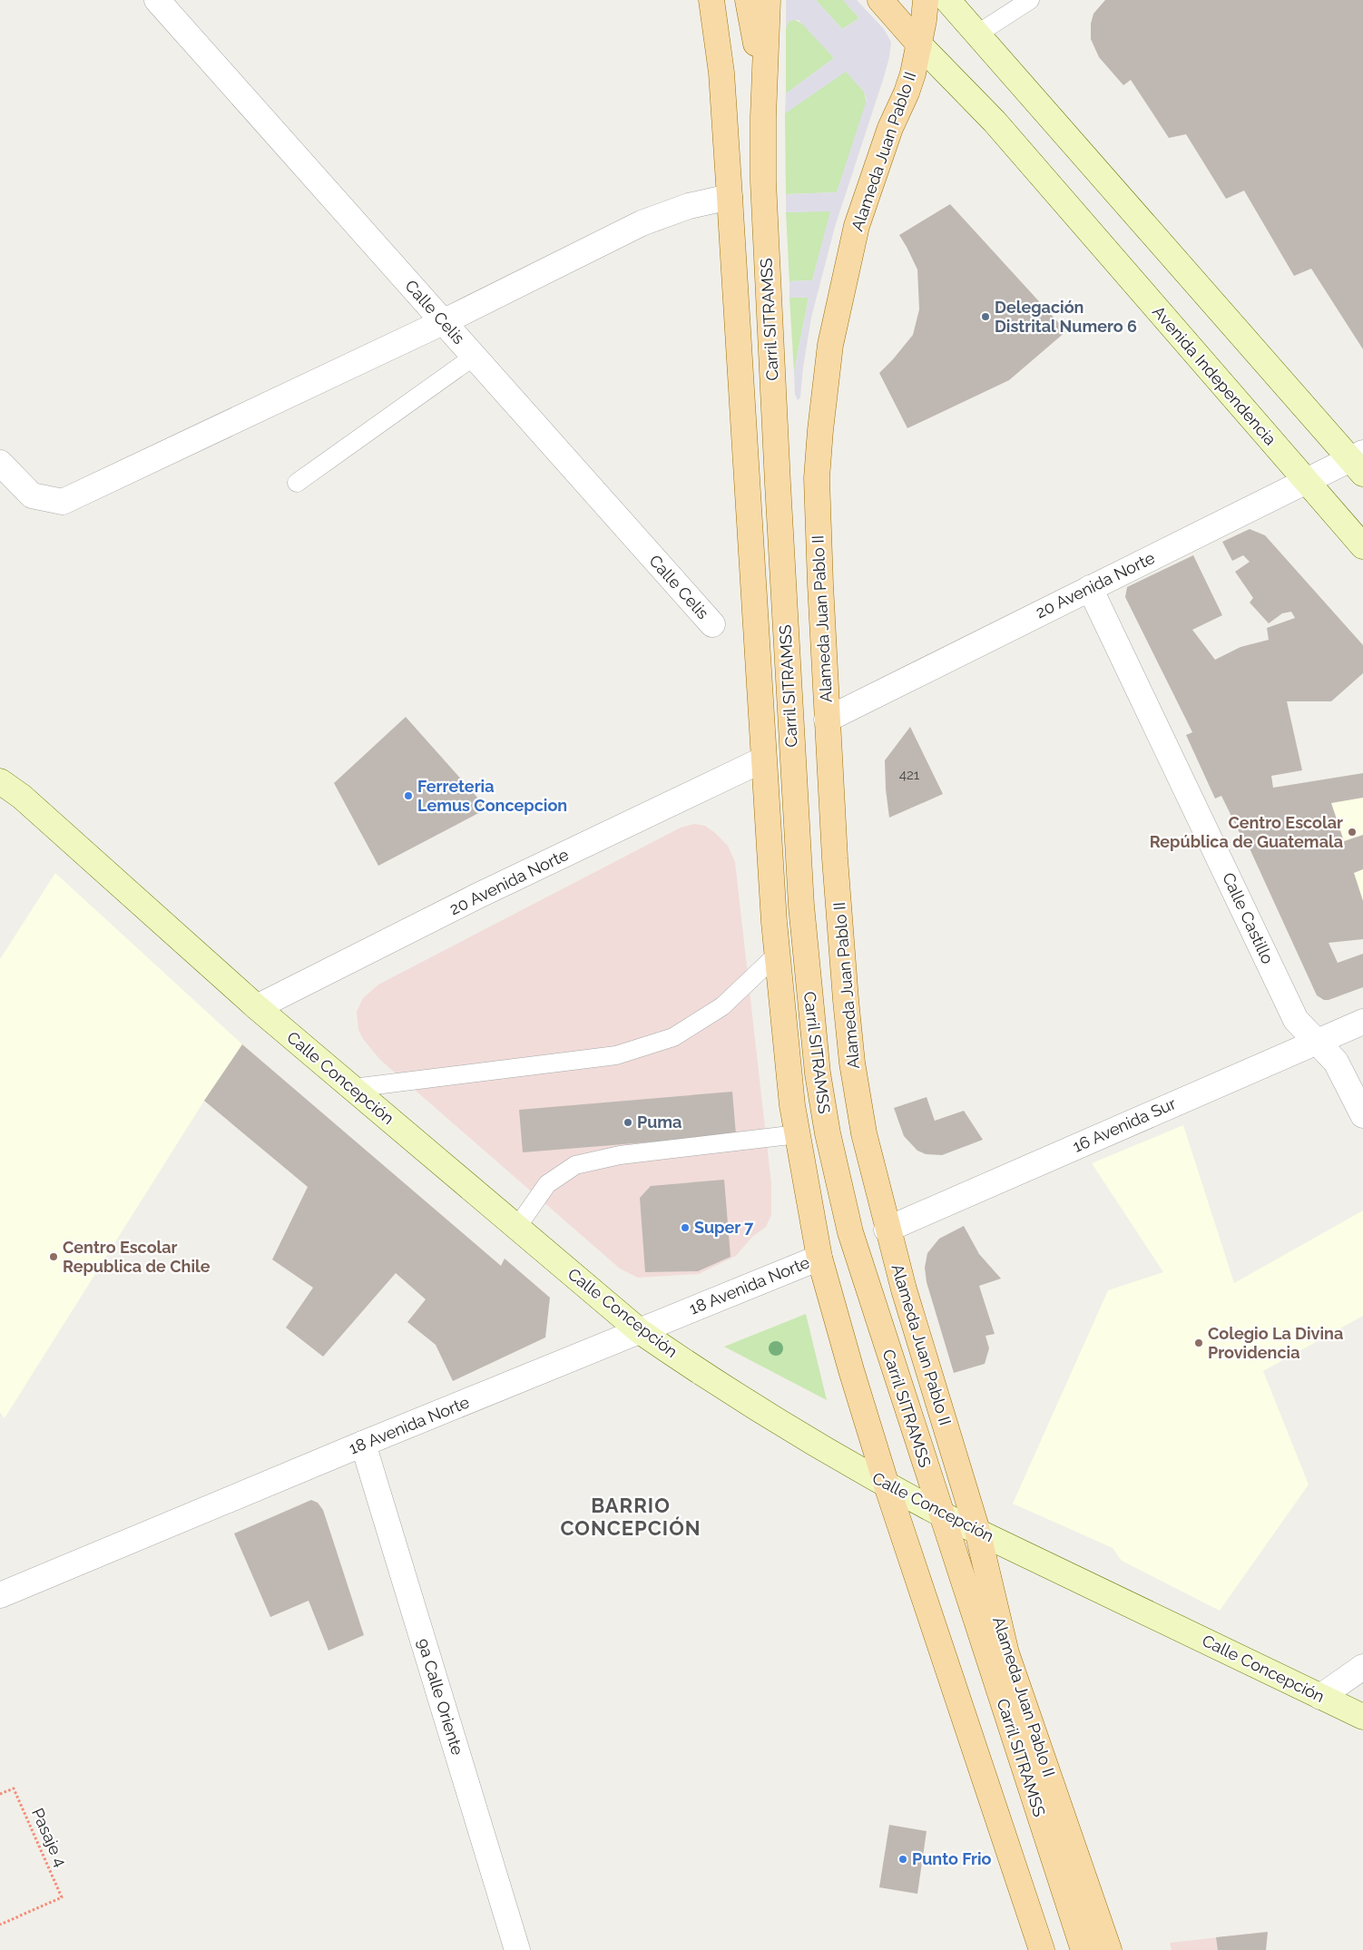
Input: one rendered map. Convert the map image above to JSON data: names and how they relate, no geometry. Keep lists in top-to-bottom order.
{
  "streets": {
    "main road": ["Alameda Juan Pablo II", "Carril SITRAMSS"],
    "street": [
      "Calle Celis",
      "Avenida Independencia",
      "20 Avenida Norte",
      "Calle Castillo",
      "Calle Concepción",
      "16 Avenida Sur",
      "18 Avenida Norte",
      "9a Calle Oriente"
    ],
    "path": ["Pasaje 4"]
  },
  "crossings": [
    ["Alameda Juan Pablo II", "Avenida Independencia"],
    ["Alameda Juan Pablo II", "20 Avenida Norte"],
    ["Alameda Juan Pablo II", "Calle Concepción"],
    ["Alameda Juan Pablo II", "16 Avenida Sur"],
    ["Carril SITRAMSS", "Calle Concepción"],
    ["Avenida Independencia", "20 Avenida Norte"],
    ["20 Avenida Norte", "Calle Castillo"],
    ["20 Avenida Norte", "Calle Concepción"],
    ["Calle Castillo", "16 Avenida Sur"],
    ["Calle Concepción", "18 Avenida Norte"],
    ["18 Avenida Norte", "9a Calle Oriente"]
  ],
  "districts": ["BARRIO CONCEPCIÓN"],
  "places": [
    "Delegación Distrital Numero 6",
    "Ferreteria Lemus Concepcion",
    "Centro Escolar República de Guatemala",
    "Puma",
    "Super 7",
    "Centro Escolar Republica de Chile",
    "Colegio La Divina Providencia",
    "Punto Frio"
  ],
  "house_numbers": ["421"]
}
